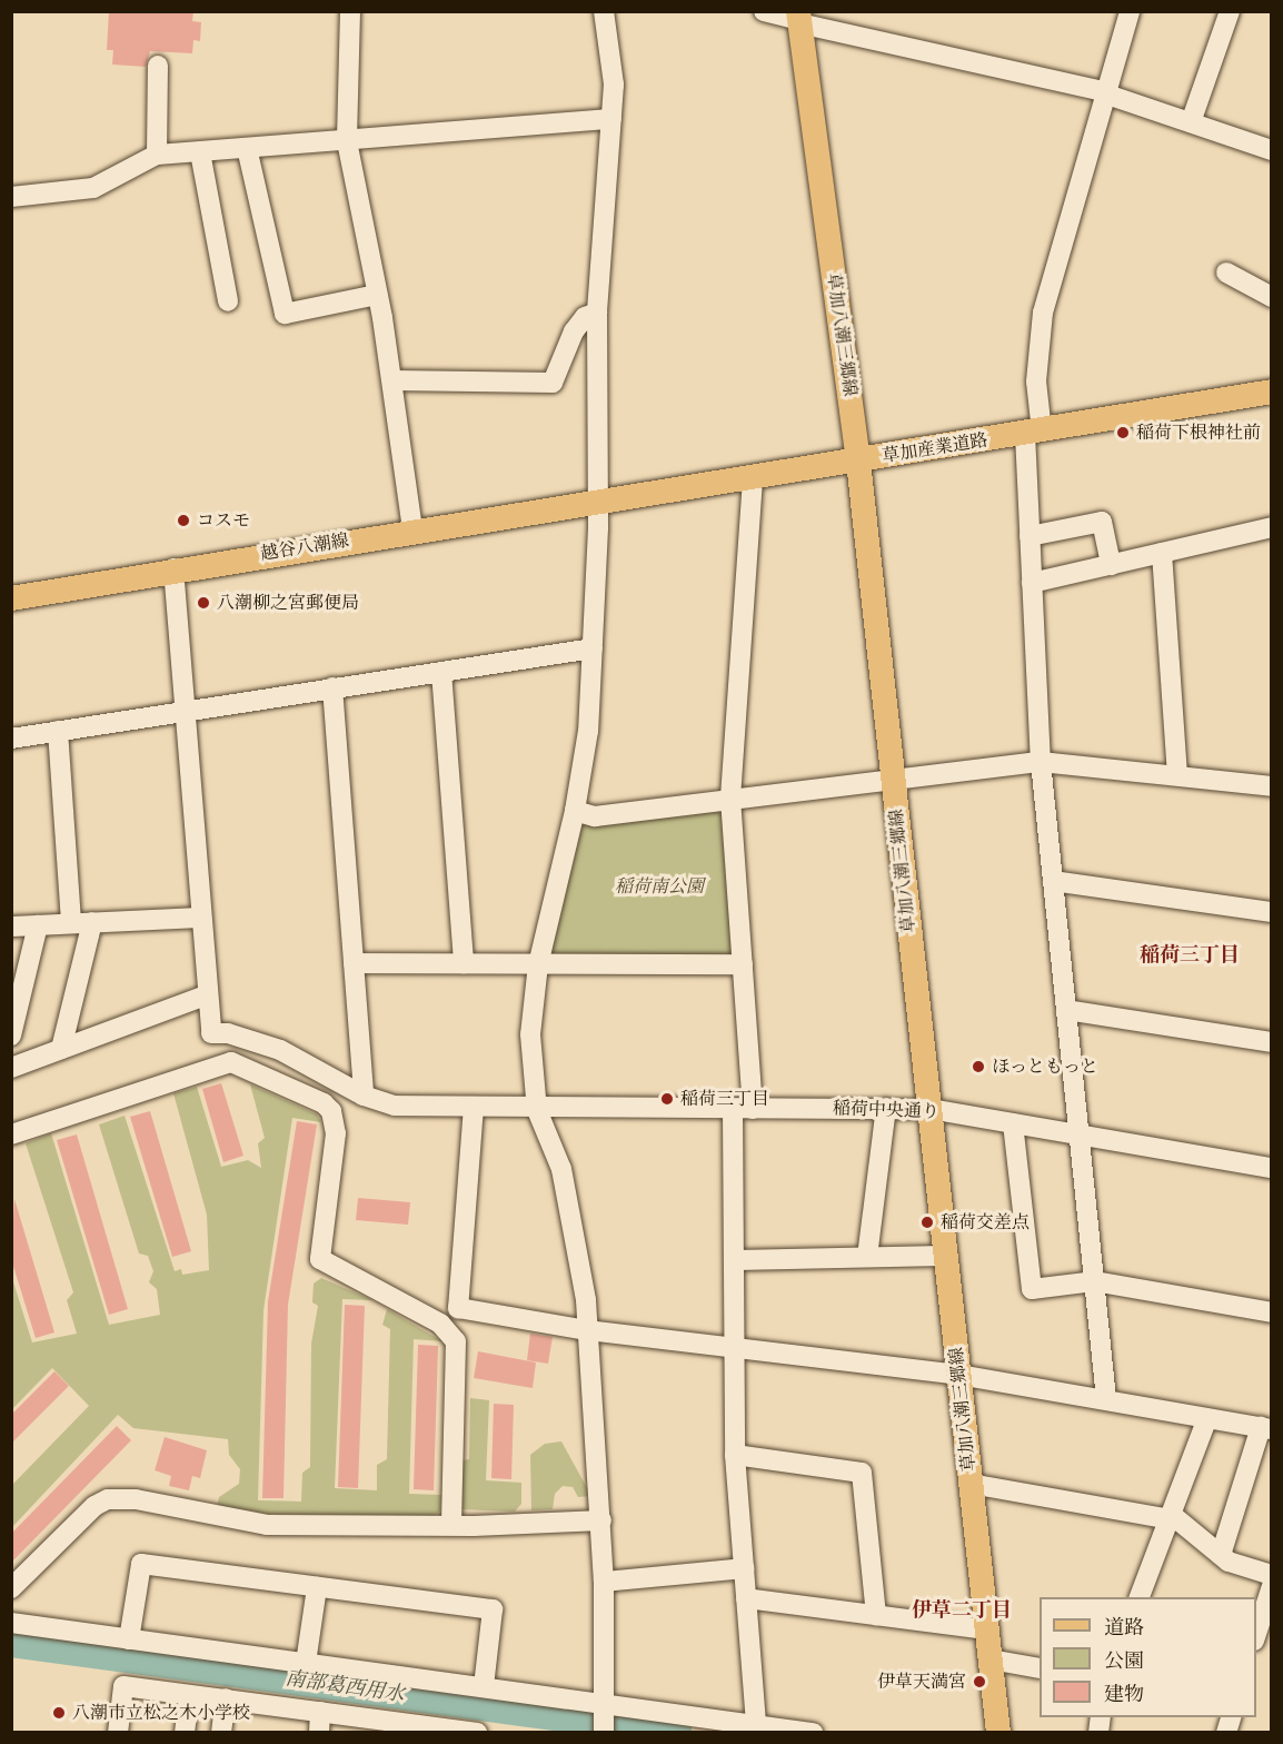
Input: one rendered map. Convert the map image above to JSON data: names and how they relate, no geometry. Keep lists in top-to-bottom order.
{
  "streets": {
    "main road": ["草加八潮三郷線", "草加産業道路", "越谷八潮線"],
    "street": ["稲荷中央通り"]
  },
  "crossings": [
    ["草加八潮三郷線", "草加産業道路"],
    ["草加八潮三郷線", "稲荷中央通り"],
    ["草加産業道路", "越谷八潮線"]
  ],
  "districts": ["稲荷三丁目", "伊草二丁目"],
  "water": ["南部葛西用水"],
  "parks": ["稲荷南公園"],
  "places": [
    "稲荷下根神社前",
    "コスモ",
    "八潮柳之宮郵便局",
    "ほっともっと",
    "稲荷三丁目",
    "稲荷交差点",
    "伊草天満宮",
    "八潮市立松之木小学校"
  ],
  "legend": ["道路", "公園", "建物"]
}
